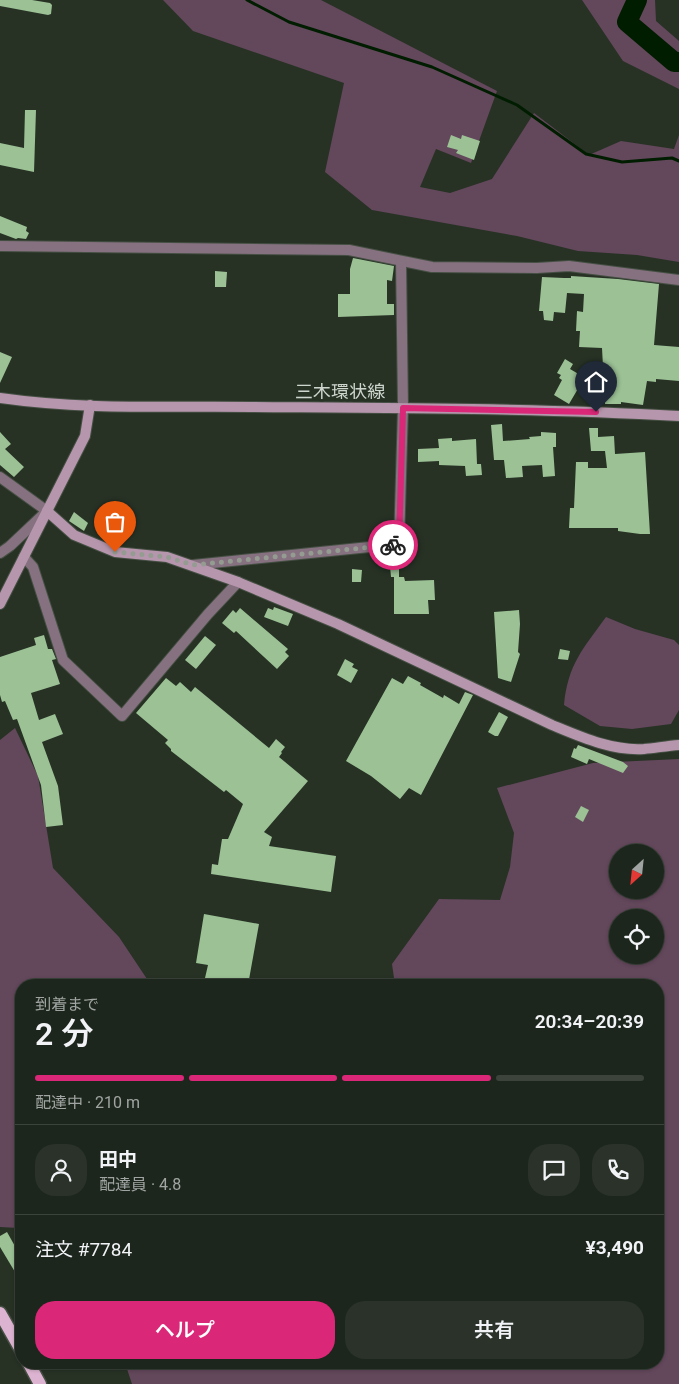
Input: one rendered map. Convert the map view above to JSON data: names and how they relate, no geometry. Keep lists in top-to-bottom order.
{
  "streets": {
    "street": ["三木環状線"]
  },
  "north": "bottom left",
  "page": {
    "heading": ["2 分", "到着まで", "20:34–20:39"],
    "panel": [
      "田中",
      "配達員 · 4.8",
      "注文 #7784",
      "¥3,490"
    ],
    "bar": "配達中 · 210 m",
    "buttons": ["ヘルプ", "共有"]
  }
}
